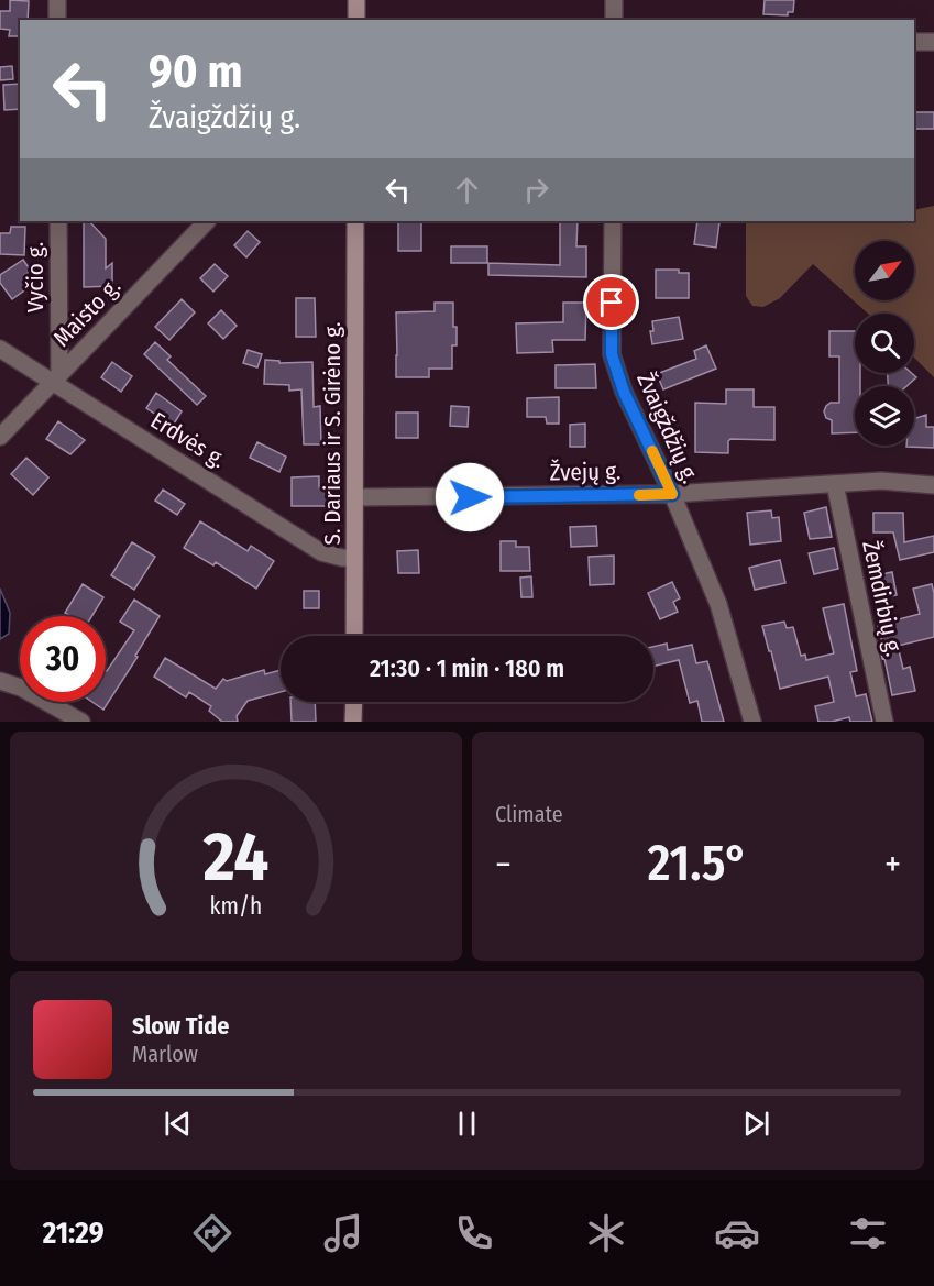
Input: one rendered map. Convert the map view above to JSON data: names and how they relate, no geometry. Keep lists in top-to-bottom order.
{
  "streets": {
    "street": [
      "Vyčio g.",
      "Maisto g.",
      "Žvaigždžių g.",
      "S. Dariaus ir S. Girėno g.",
      "Erdvės g.",
      "Žvejų g.",
      "Žemdirbių g."
    ]
  },
  "crossings": [
    ["Vyčio g.", "Maisto g."],
    ["Vyčio g.", "Erdvės g."],
    ["Maisto g.", "Erdvės g."],
    ["Žvaigždžių g.", "Žvejų g."],
    ["S. Dariaus ir S. Girėno g.", "Erdvės g."],
    ["S. Dariaus ir S. Girėno g.", "Žvejų g."],
    ["Žvejų g.", "Žemdirbių g."]
  ],
  "north": "top right",
  "page": {
    "turn": ["90 m", "Žvaigždžių g."],
    "limit": "30",
    "trip": "21:30 · 1 min · 180 m",
    "tile": "Climate",
    "heat": ["−", "21.5°", "+"],
    "song": ["Slow Tide", "Marlow"],
    "tabs": "21:29",
    "gauge": ["24", "km/h"]
  }
}
